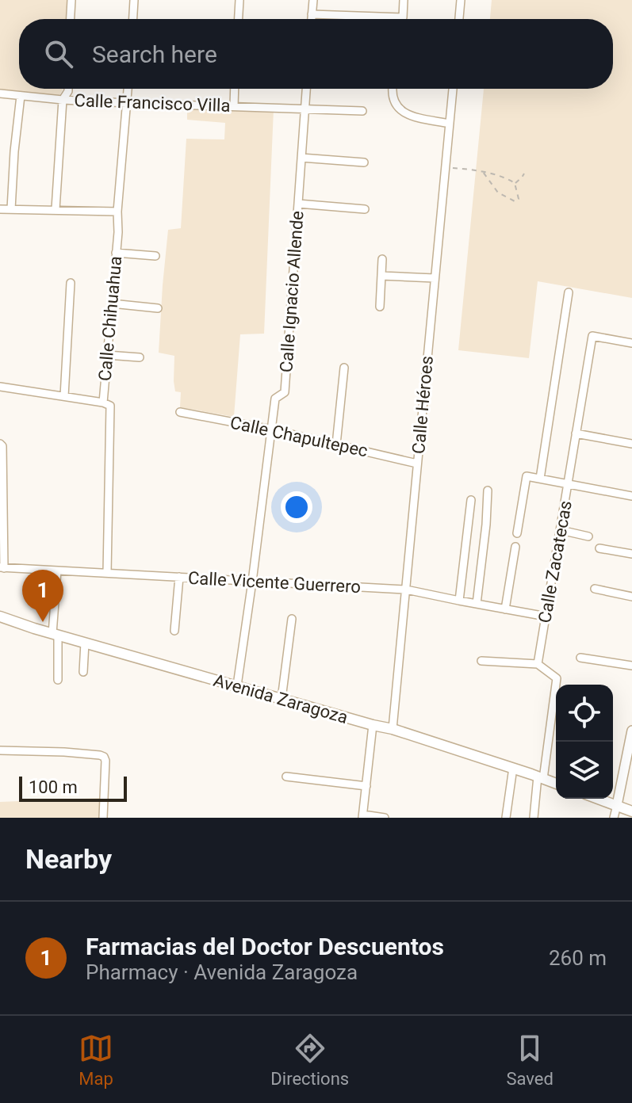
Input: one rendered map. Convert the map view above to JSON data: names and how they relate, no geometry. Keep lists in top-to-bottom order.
{
  "streets": {
    "main road": ["Avenida Zaragoza"],
    "street": [
      "Calle Francisco Villa",
      "Calle Ignacio Allende",
      "Calle Chihuahua",
      "Calle Héroes",
      "Calle Chapultepec",
      "Calle Zacatecas",
      "Calle Vicente Guerrero"
    ]
  },
  "crossings": [
    ["Calle Francisco Villa", "Calle Ignacio Allende"],
    ["Calle Francisco Villa", "Calle Chihuahua"],
    ["Calle Ignacio Allende", "Calle Chapultepec"],
    ["Calle Ignacio Allende", "Calle Vicente Guerrero"],
    ["Calle Ignacio Allende", "Avenida Zaragoza"],
    ["Calle Chihuahua", "Calle Vicente Guerrero"],
    ["Calle Héroes", "Calle Chapultepec"],
    ["Calle Héroes", "Calle Vicente Guerrero"],
    ["Calle Héroes", "Avenida Zaragoza"],
    ["Calle Zacatecas", "Calle Vicente Guerrero"]
  ],
  "scale_bar": "100 m",
  "page": {
    "search": "Search here",
    "pins": "1",
    "scale": "100 m",
    "heading": "Nearby",
    "list": [
      {
        "mark": "1",
        "name": "Farmacias del Doctor Descuentos",
        "note": "Pharmacy · Avenida Zaragoza",
        "value": "260 m"
      }
    ],
    "nav": ["Map", "Directions", "Saved"]
  }
}
